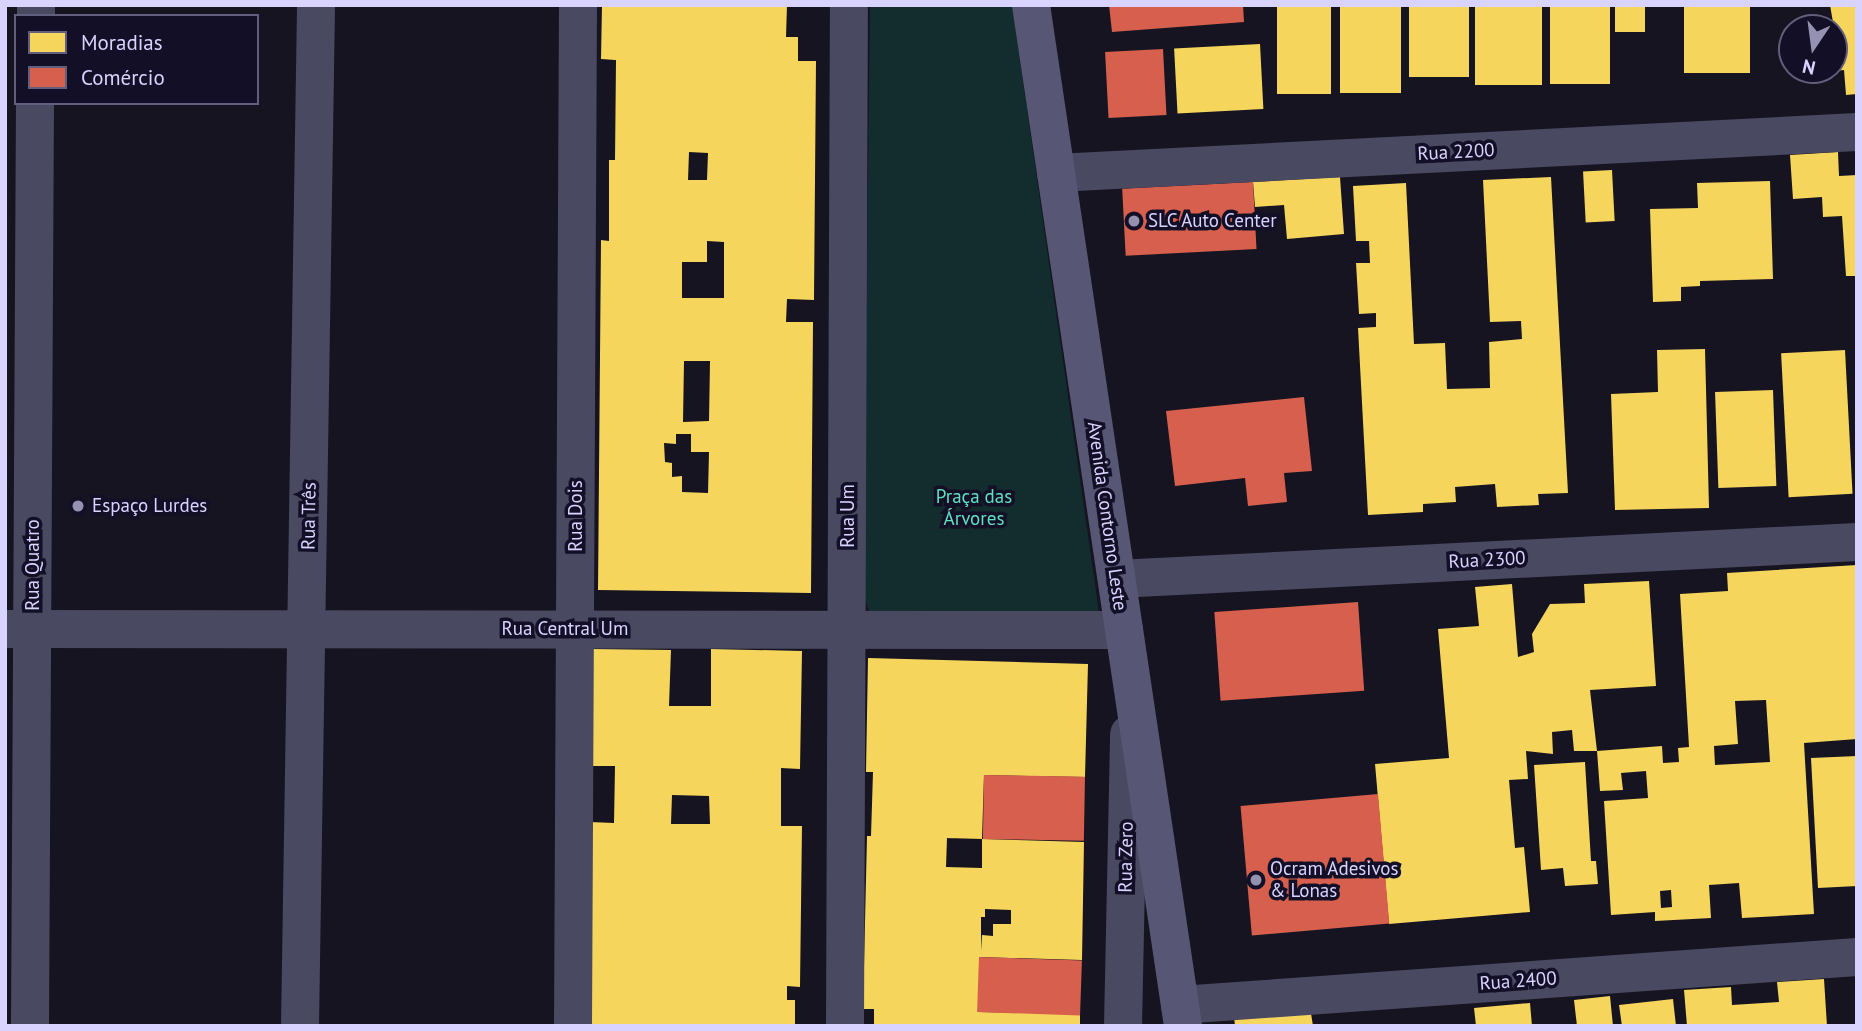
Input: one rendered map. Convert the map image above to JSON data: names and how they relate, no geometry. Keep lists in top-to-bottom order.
{
  "streets": {
    "main road": ["Avenida Contorno Leste"],
    "street": [
      "Rua 2200",
      "Rua Três",
      "Rua Dois",
      "Rua Um",
      "Rua 2300",
      "Rua Quatro",
      "Rua Central Um",
      "Rua Zero",
      "Rua 2400"
    ]
  },
  "crossings": [
    ["Rua 2200", "Avenida Contorno Leste"],
    ["Rua Três", "Rua Central Um"],
    ["Rua Dois", "Rua Central Um"],
    ["Rua Um", "Rua Central Um"],
    ["Avenida Contorno Leste", "Rua 2300"],
    ["Avenida Contorno Leste", "Rua Central Um"],
    ["Avenida Contorno Leste", "Rua Zero"],
    ["Avenida Contorno Leste", "Rua 2400"],
    ["Rua Quatro", "Rua Central Um"]
  ],
  "parks": ["Praça das Árvores"],
  "places": ["SLC Auto Center", "Espaço Lurdes", "Ocram Adesivos & Lonas"],
  "legend": ["Moradias", "Comércio"],
  "north": "bottom"
}
